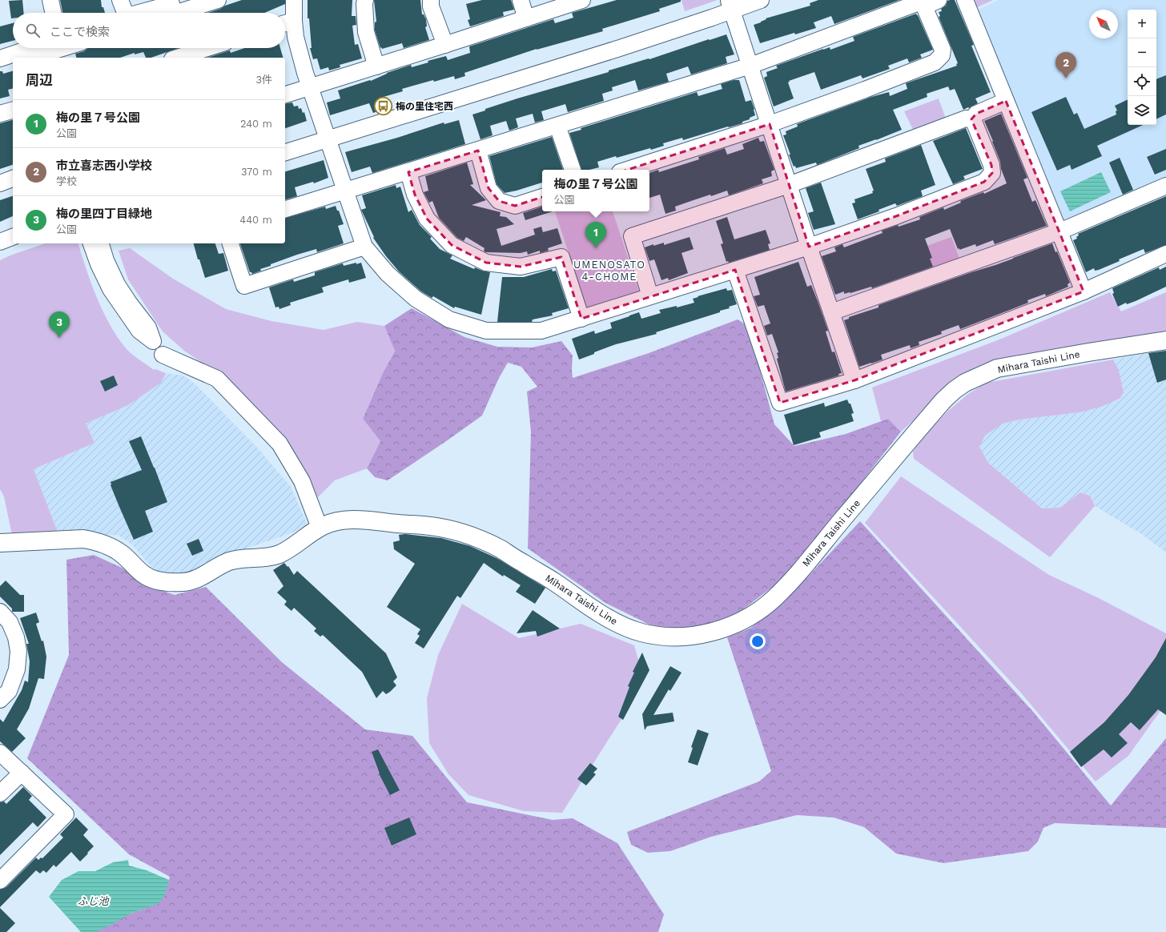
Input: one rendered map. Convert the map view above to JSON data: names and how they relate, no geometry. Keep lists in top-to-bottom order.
{
  "streets": {
    "main road": ["Mihara Taishi Line"]
  },
  "districts": ["UMENOSATO 4-CHOME"],
  "water": ["ふじ池"],
  "places": {
    "bus stop": ["梅の里住宅西"]
  },
  "north": "top left",
  "page": {
    "map_buttons": ["+", "−"],
    "search": "ここで検索",
    "pins": ["2", "1", "3"],
    "heading": ["周辺", "3件"],
    "list": [
      {
        "mark": "1",
        "name": "梅の里７号公園",
        "note": "公園",
        "value": "240 m"
      },
      {
        "mark": "2",
        "name": "市立喜志西小学校",
        "note": "学校",
        "value": "370 m"
      },
      {
        "mark": "3",
        "name": "梅の里四丁目緑地",
        "note": "公園",
        "value": "440 m"
      }
    ],
    "popup": ["梅の里７号公園", "公園"]
  }
}
